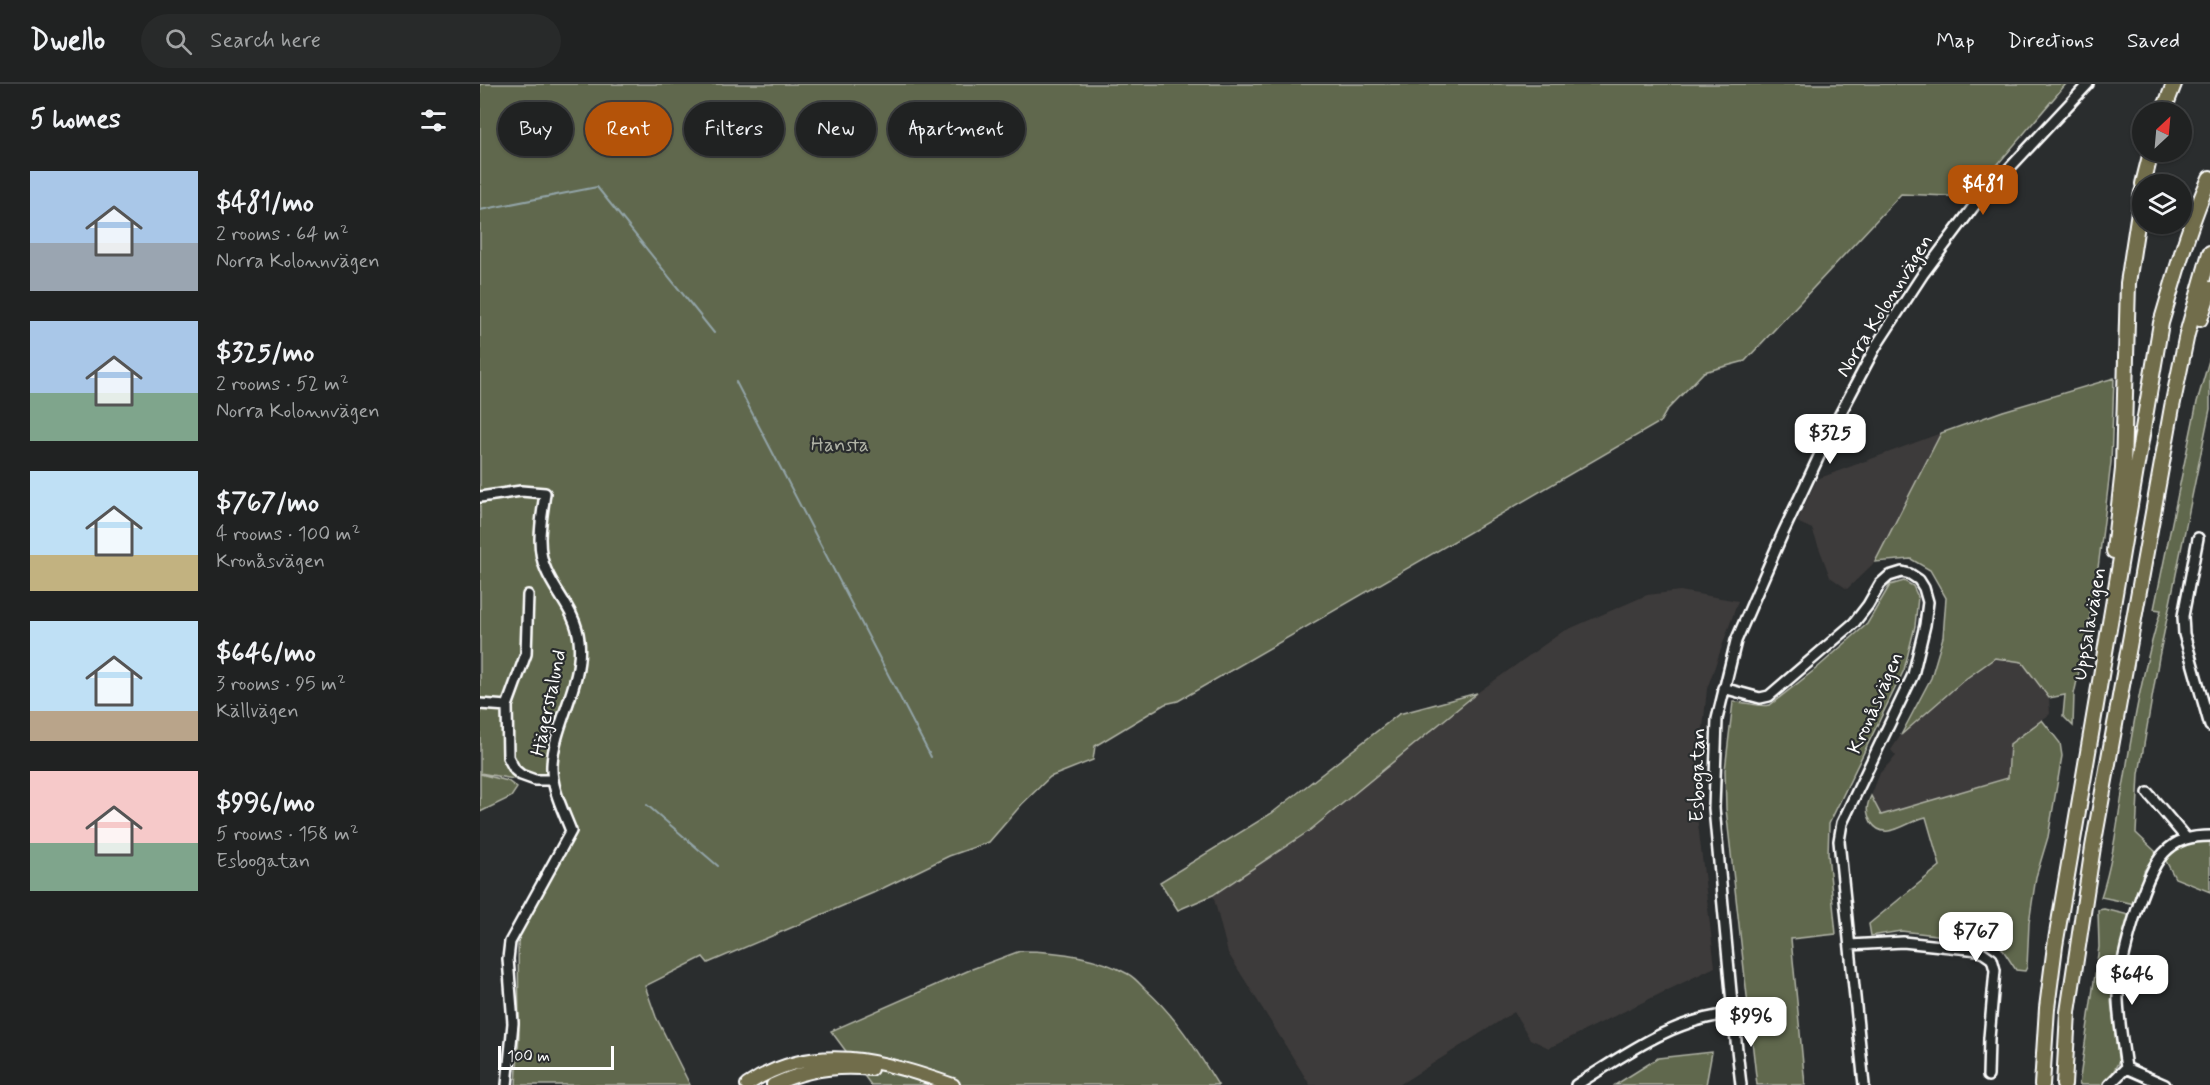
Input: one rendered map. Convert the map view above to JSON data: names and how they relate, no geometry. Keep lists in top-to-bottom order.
{
  "streets": {
    "highway": ["Uppsalavägen"],
    "street": [
      "Norra Kolonnvägen",
      "Hägerstalund",
      "Kronåsvägen",
      "Esbogatan"
    ]
  },
  "crossings": [
    ["Norra Kolonnvägen", "Esbogatan"],
    ["Kronåsvägen", "Esbogatan"]
  ],
  "parks": ["Hansta"],
  "scale_bar": "100 m",
  "north": "top right",
  "page": {
    "header": "Dwello",
    "search": "Search here",
    "nav": ["Map", "Directions", "Saved"],
    "heading": "5 homes",
    "chip": [
      "Buy",
      "Rent",
      "Filters",
      "New",
      "Apartment"
    ],
    "list": [
      {
        "name": "$481/mo",
        "note": "2 rooms · 64 m² · Norra Kolonnvägen"
      },
      {
        "name": "$325/mo",
        "note": "2 rooms · 52 m² · Norra Kolonnvägen"
      },
      {
        "name": "$767/mo",
        "note": "4 rooms · 100 m² · Kronåsvägen"
      },
      {
        "name": "$646/mo",
        "note": "3 rooms · 95 m² · Källvägen"
      },
      {
        "name": "$996/mo",
        "note": "5 rooms · 158 m² · Esbogatan"
      }
    ],
    "price": [
      "$481",
      "$325",
      "$767",
      "$646",
      "$996"
    ],
    "scale": "100 m"
  }
}
